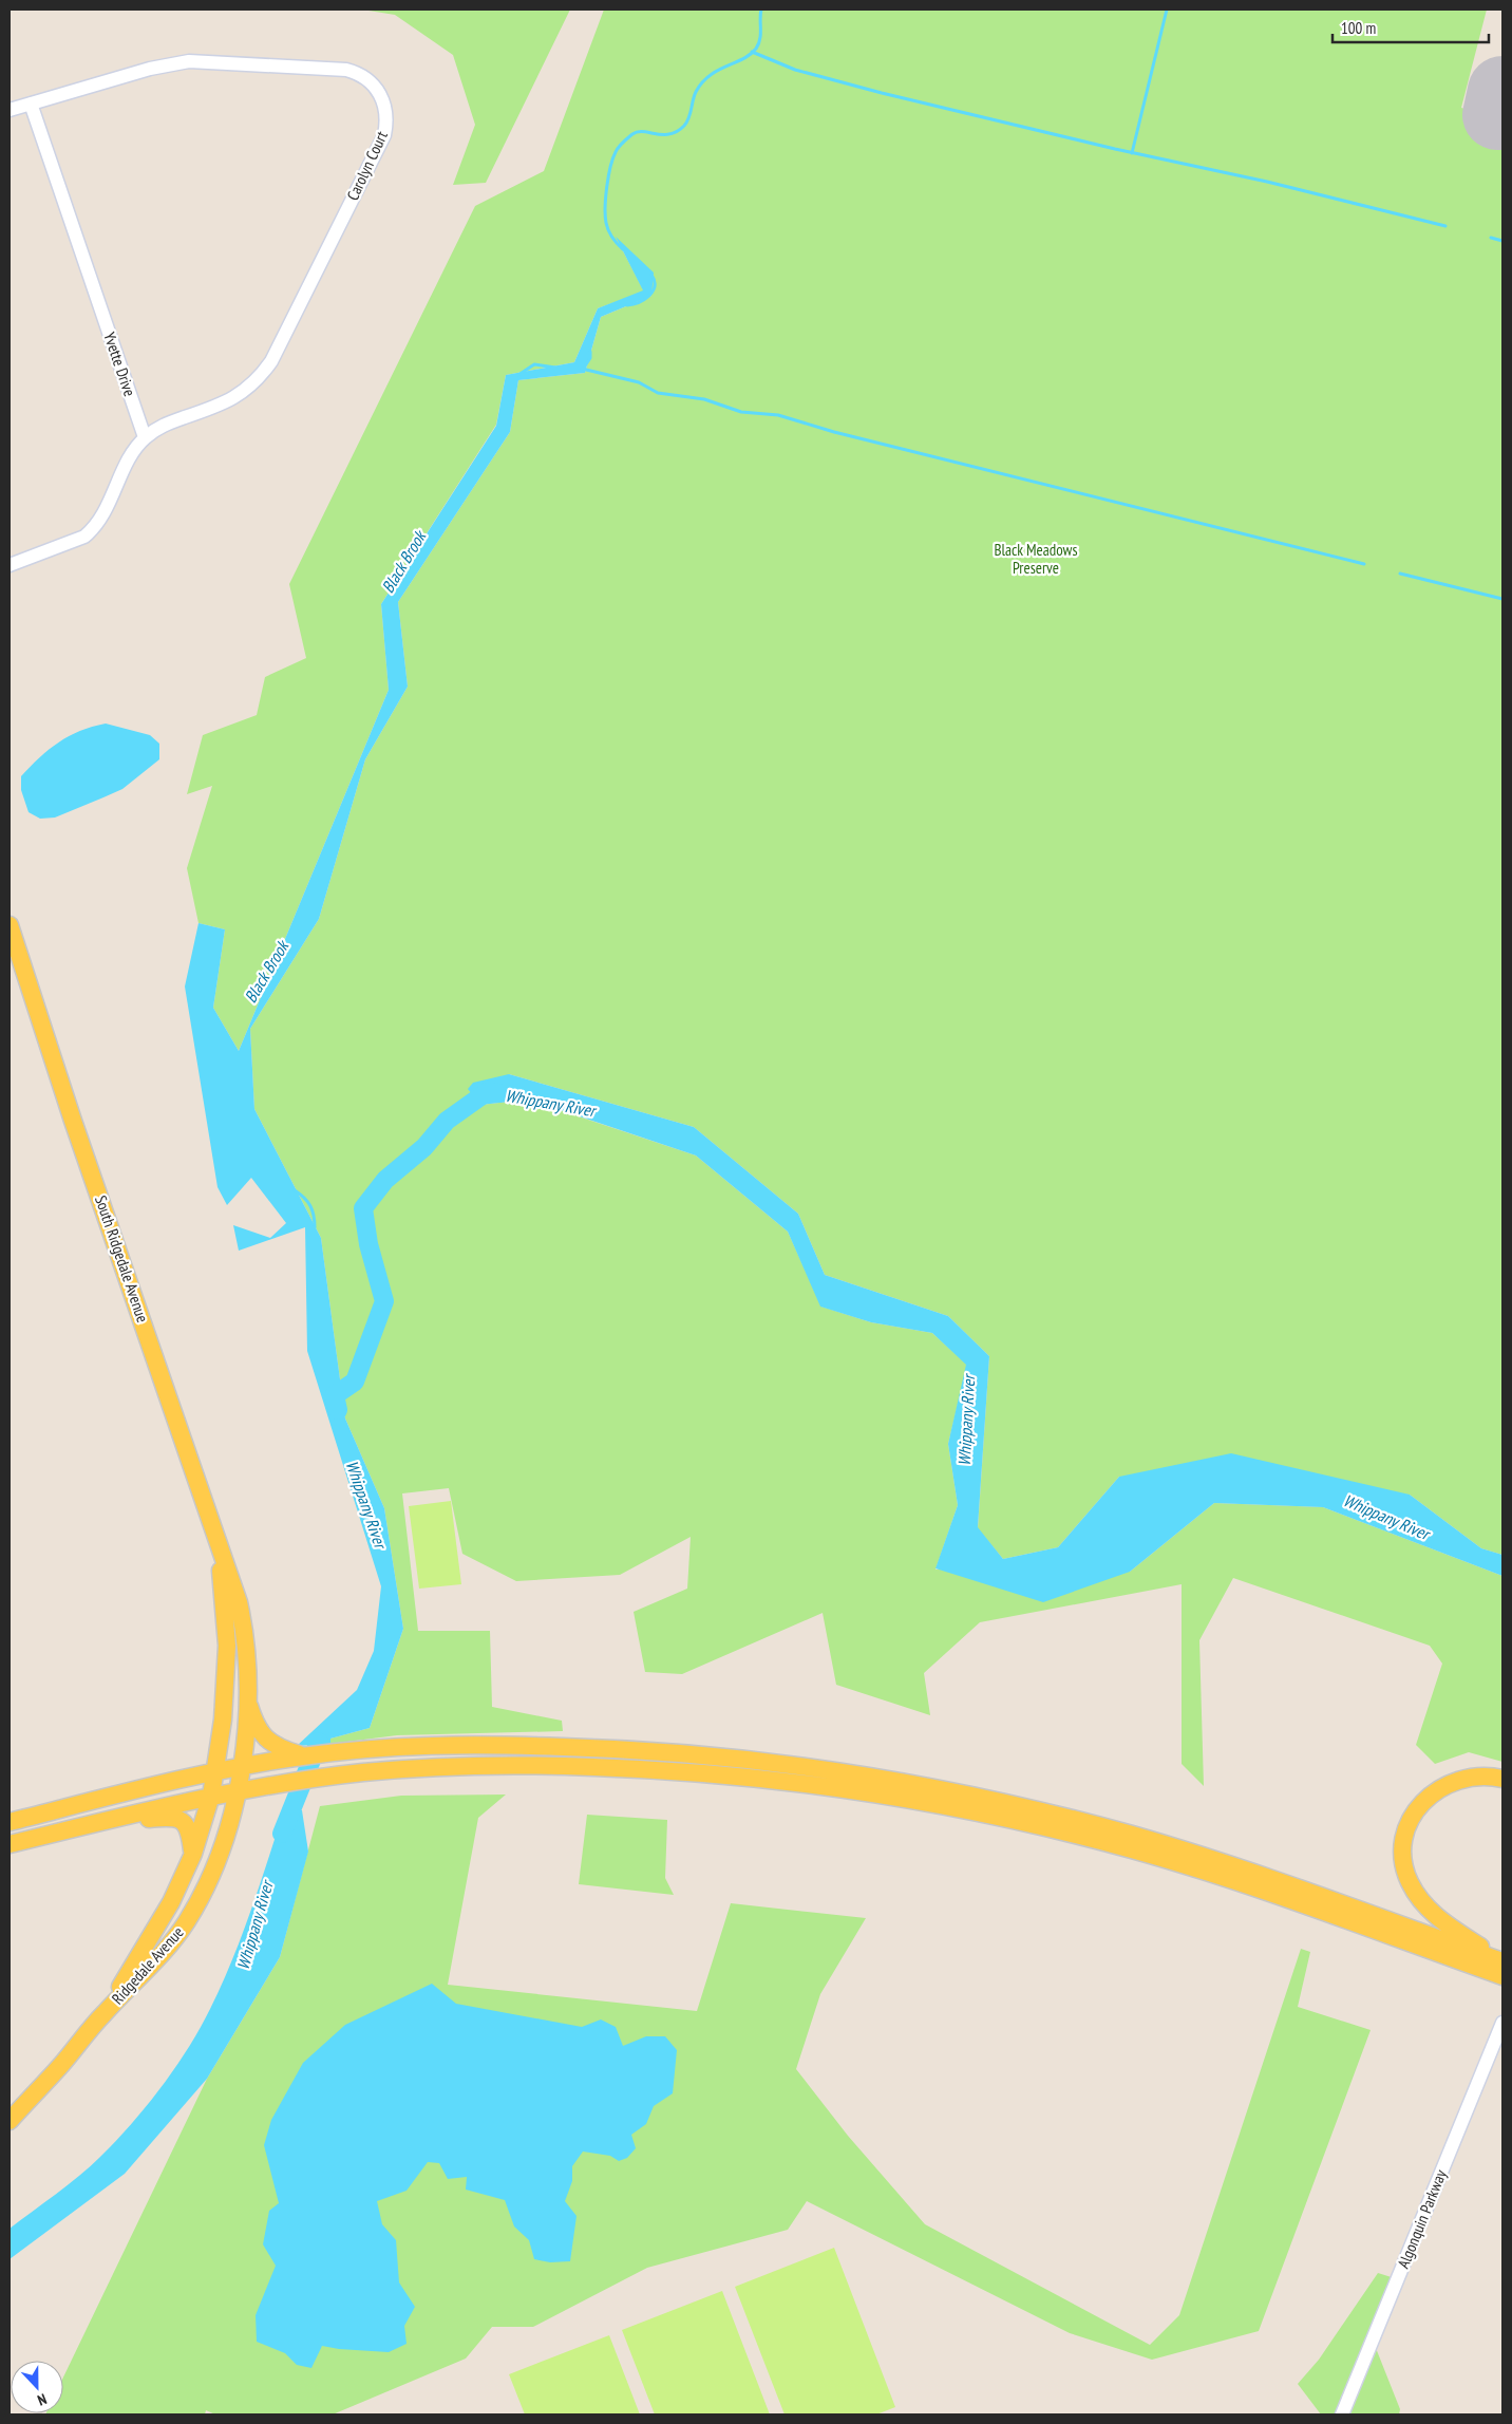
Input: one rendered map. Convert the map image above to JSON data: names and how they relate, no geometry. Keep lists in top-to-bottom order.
{
  "streets": {
    "main road": ["South Ridgedale Avenue", "Ridgedale Avenue"],
    "street": ["Carolyn Court", "Yvette Drive", "Algonquin Parkway"]
  },
  "crossings": [
    ["Carolyn Court", "Yvette Drive"],
    ["South Ridgedale Avenue", "Ridgedale Avenue"]
  ],
  "water": ["Black Brook", "Whippany River"],
  "parks": ["Black Meadows Preserve"],
  "scale_bar": "100 m",
  "north": "bottom"
}
